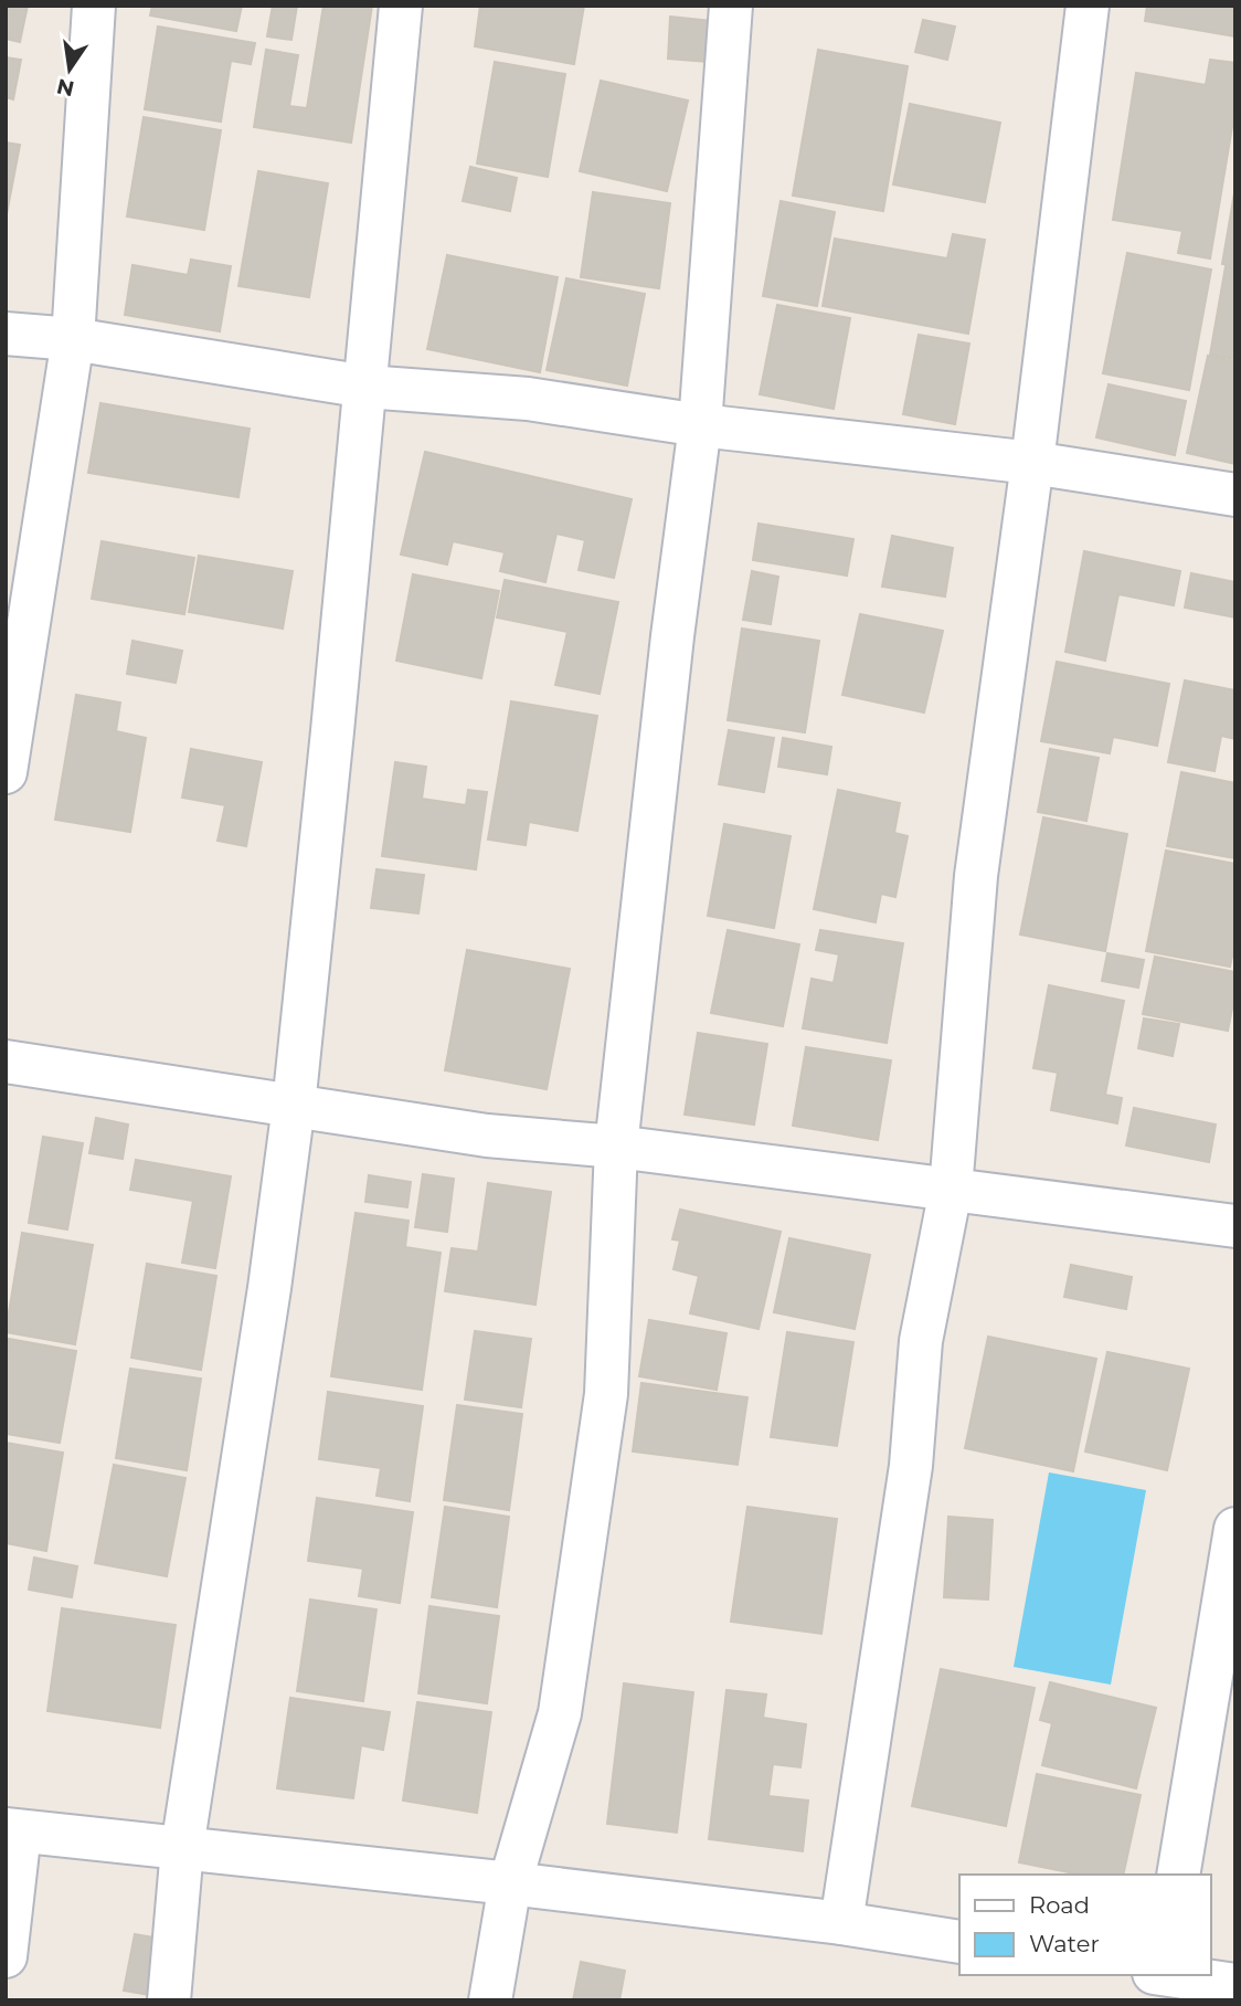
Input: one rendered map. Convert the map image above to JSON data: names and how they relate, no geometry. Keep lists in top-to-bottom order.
{
  "legend": ["Road", "Water"],
  "north": "bottom"
}
